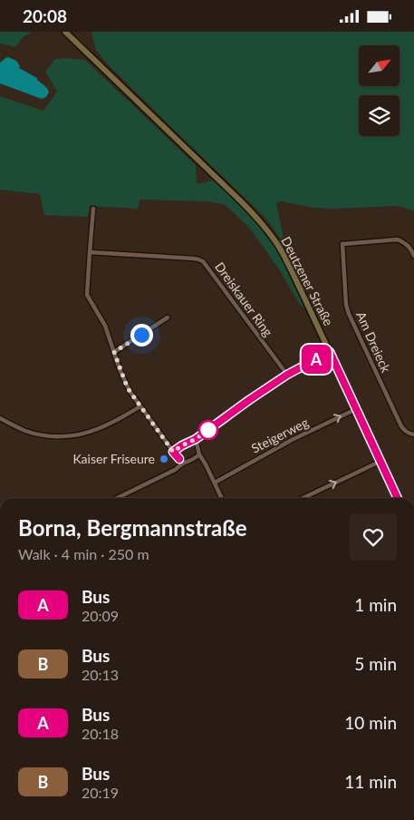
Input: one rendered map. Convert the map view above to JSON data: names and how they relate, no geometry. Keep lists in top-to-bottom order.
{
  "streets": {
    "main road": ["Deutzener Straße"],
    "street": ["Dreiskauer Ring", "Am Dreieck", "Steigerweg"]
  },
  "crossings": [
    ["Deutzener Straße", "Steigerweg"]
  ],
  "one_way": ["Steigerweg"],
  "places": ["Kaiser Friseure"],
  "lines": ["bus line A"],
  "north": "top right",
  "page": {
    "status": "20:08",
    "on_map": "A",
    "heading": ["Borna, Bergmannstraße", "Walk · 4 min · 250 m"],
    "list": [
      {
        "mark": "A",
        "name": "Bus",
        "note": "20:09",
        "value": "1 min"
      },
      {
        "mark": "B",
        "name": "Bus",
        "note": "20:13",
        "value": "5 min"
      },
      {
        "mark": "A",
        "name": "Bus",
        "note": "20:18",
        "value": "10 min"
      },
      {
        "mark": "B",
        "name": "Bus",
        "note": "20:19",
        "value": "11 min"
      }
    ]
  }
}
